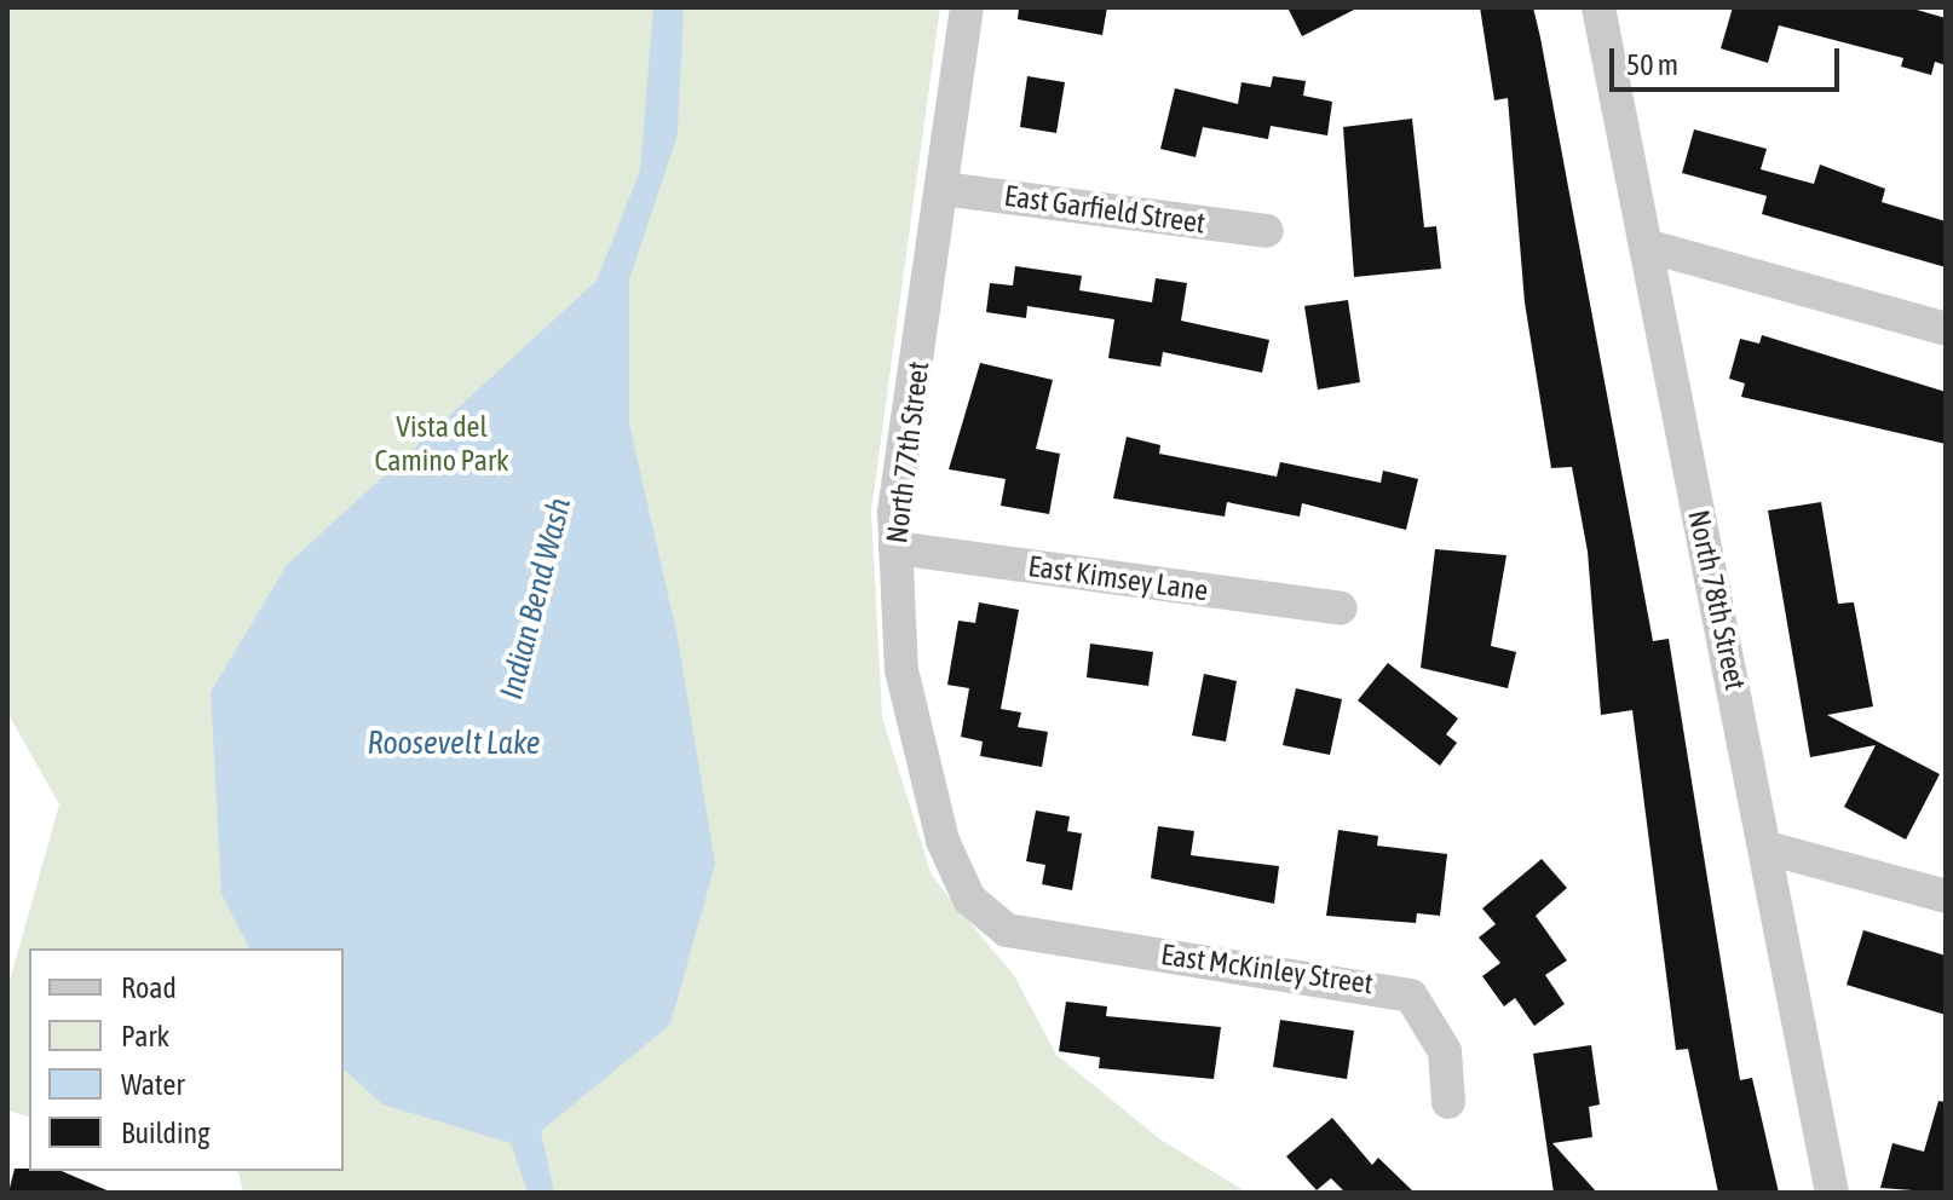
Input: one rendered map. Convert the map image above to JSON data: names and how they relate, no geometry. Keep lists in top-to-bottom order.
{
  "streets": {
    "street": [
      "East Garfield Street",
      "North 77th Street",
      "East Kimsey Lane",
      "North 78th Street",
      "East McKinley Street"
    ]
  },
  "crossings": [
    ["East Garfield Street", "North 77th Street"],
    ["North 77th Street", "East Kimsey Lane"],
    ["North 77th Street", "East McKinley Street"]
  ],
  "water": ["Indian Bend Wash", "Roosevelt Lake"],
  "parks": ["Vista del Camino Park"],
  "legend": [
    "Road",
    "Park",
    "Water",
    "Building"
  ],
  "scale_bar": "50 m"
}
